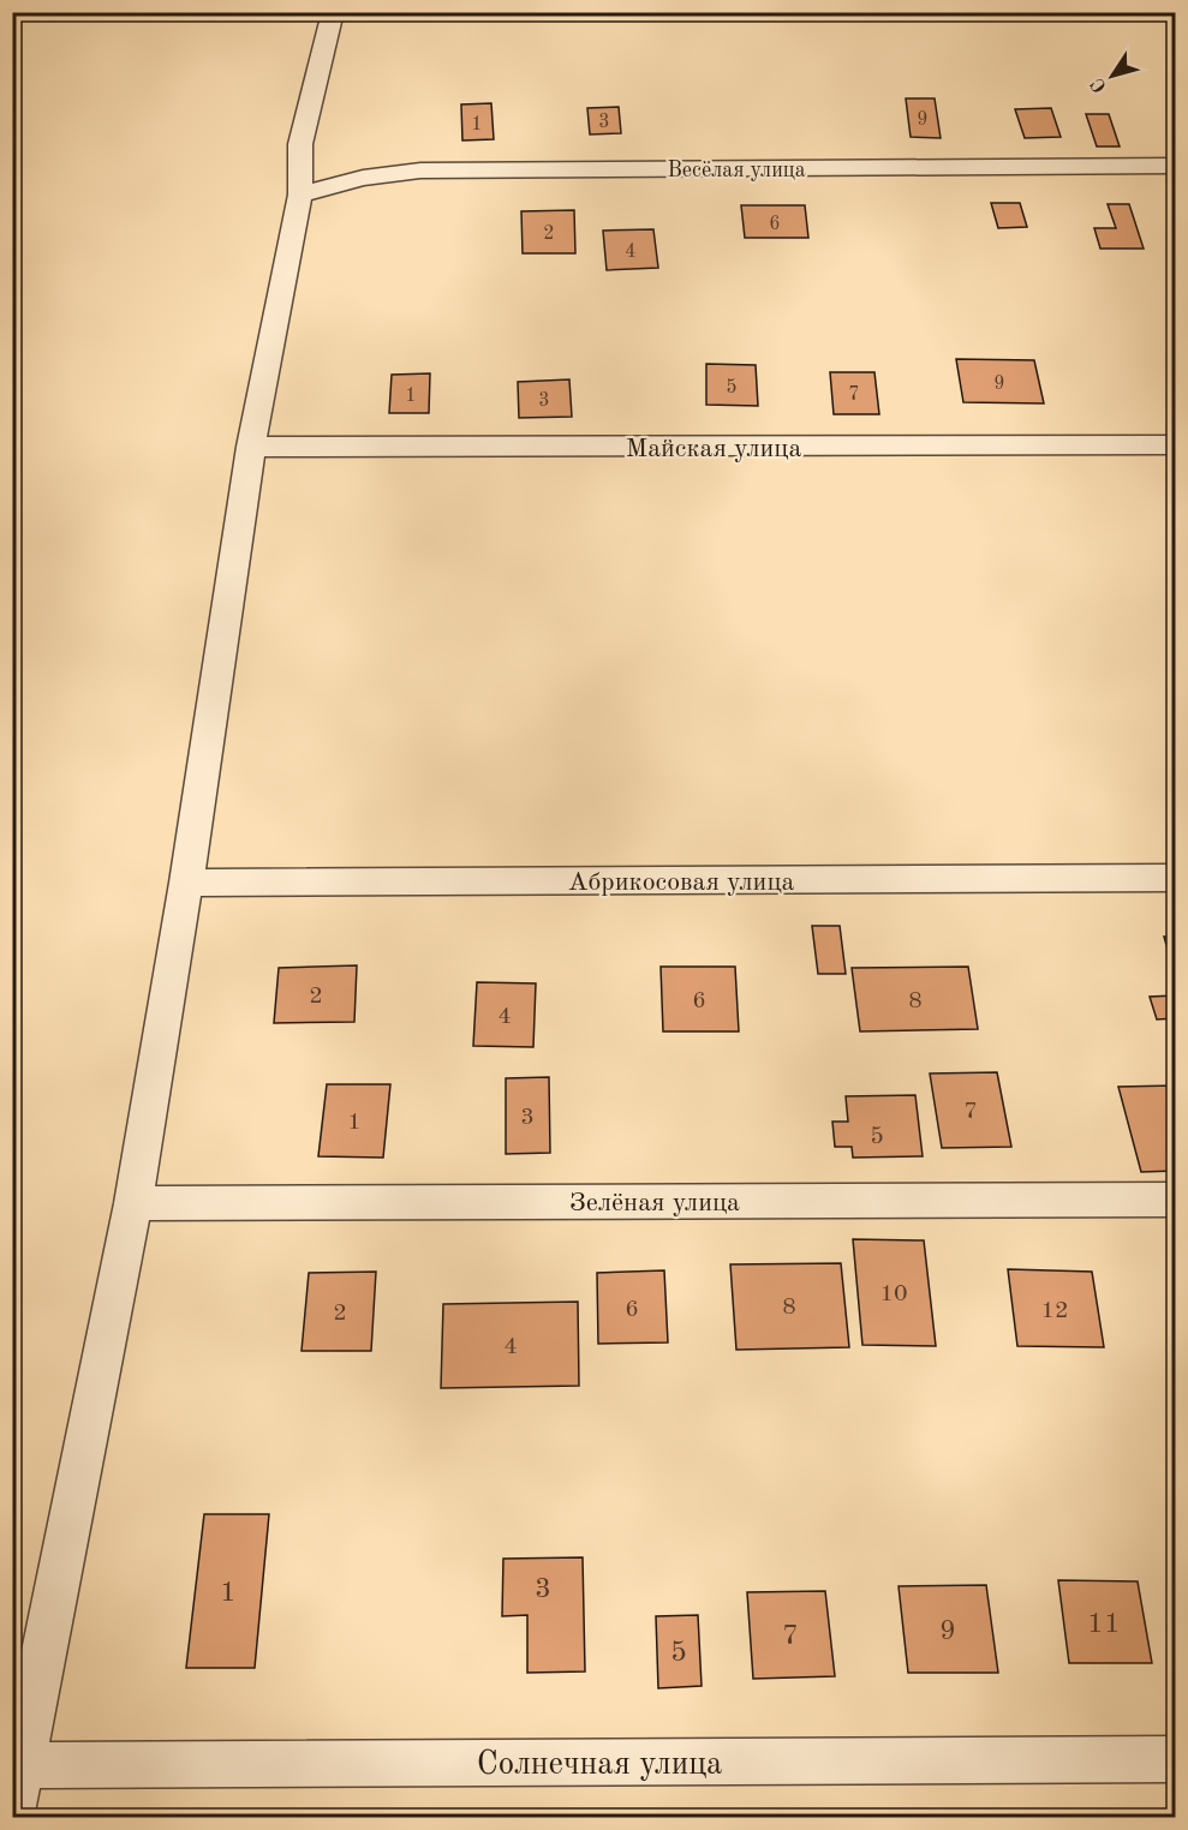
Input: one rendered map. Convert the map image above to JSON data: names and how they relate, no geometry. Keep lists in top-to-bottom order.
{
  "streets": {
    "street": [
      "Весёлая улица",
      "Майская улица",
      "Абрикосовая улица",
      "Зелёная улица",
      "Солнечная улица"
    ]
  },
  "house_numbers": [
    "9",
    "3",
    "1",
    "6",
    "2",
    "4",
    "9",
    "5",
    "7",
    "1",
    "3",
    "2",
    "6",
    "8",
    "4",
    "7",
    "3",
    "1",
    "5",
    "10",
    "8",
    "6",
    "12",
    "2",
    "4",
    "3",
    "1",
    "11",
    "9",
    "7",
    "5"
  ],
  "north": "bottom left"
}
